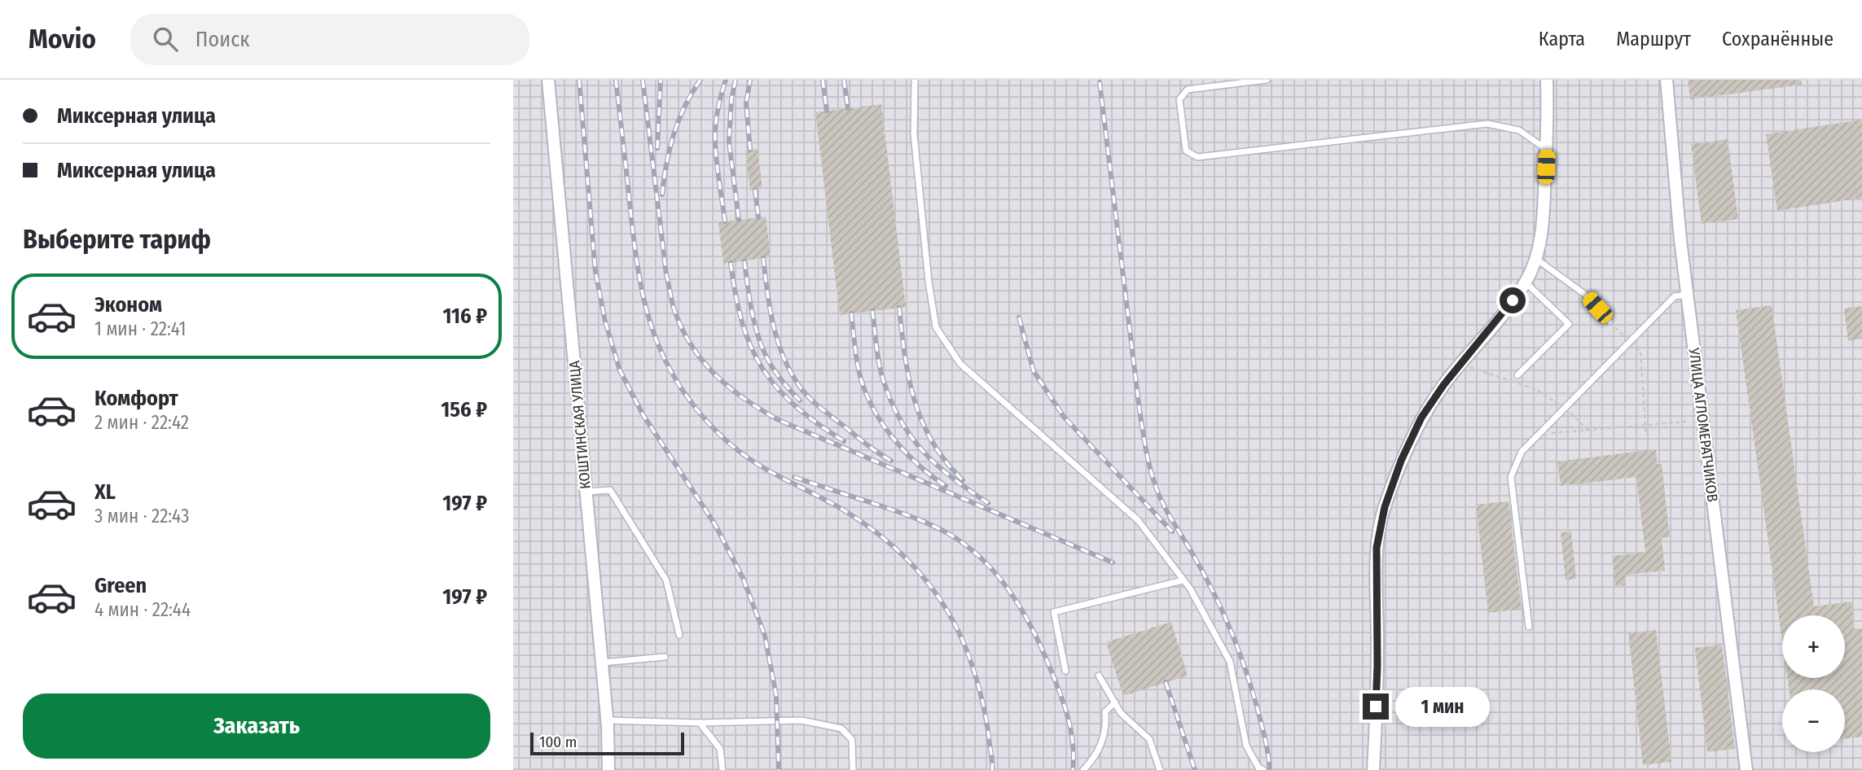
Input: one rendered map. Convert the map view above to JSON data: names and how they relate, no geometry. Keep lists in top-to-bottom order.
{
  "streets": {
    "street": ["КОШТИНСКАЯ УЛИЦА", "УЛИЦА АГЛОМЕРАТЧИКОВ"]
  },
  "scale_bar": "100 m",
  "page": {
    "header": "Movio",
    "search": "Поиск",
    "nav": ["Карта", "Маршрут", "Сохранённые"],
    "banner": ["Миксерная улица", "Миксерная улица"],
    "heading": "Выберите тариф",
    "list": [
      {
        "name": "Эконом",
        "note": "1 мин · 22:41",
        "value": "116 ₽"
      },
      {
        "name": "Комфорт",
        "note": "2 мин · 22:42",
        "value": "156 ₽"
      },
      {
        "name": "XL",
        "note": "3 мин · 22:43",
        "value": "197 ₽"
      },
      {
        "name": "Green",
        "note": "4 мин · 22:44",
        "value": "197 ₽"
      }
    ],
    "map_buttons": ["+", "−"],
    "buttons": "Заказать",
    "bubble": "1 мин",
    "scale": "100 m"
  }
}
